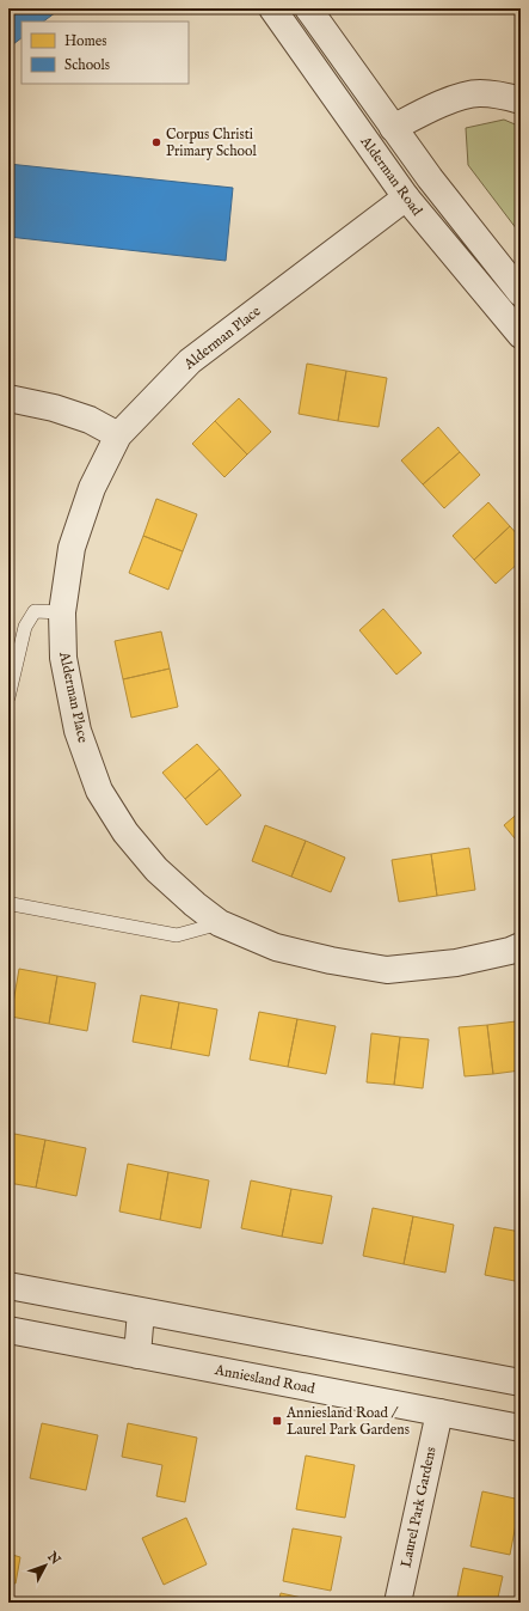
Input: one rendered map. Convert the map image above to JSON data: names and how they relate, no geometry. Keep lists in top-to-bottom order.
{
  "streets": {
    "street": [
      "Alderman Road",
      "Alderman Place",
      "Anniesland Road",
      "Laurel Park Gardens"
    ]
  },
  "crossings": [
    ["Alderman Road", "Alderman Place"],
    ["Anniesland Road", "Laurel Park Gardens"]
  ],
  "places": {
    "other": ["Corpus Christi Primary School"],
    "transit": ["Anniesland Road / Laurel Park Gardens"]
  },
  "legend": ["Homes", "Schools"],
  "north": "top right"
}
